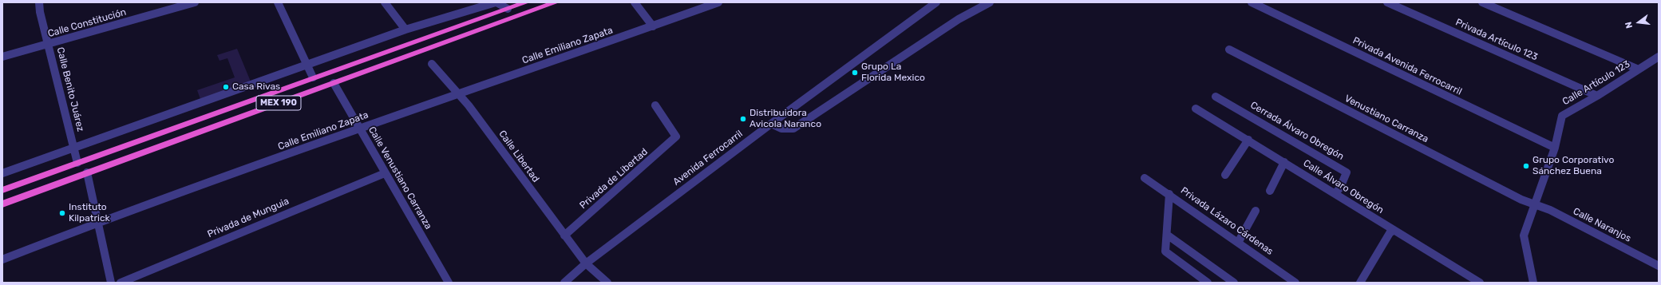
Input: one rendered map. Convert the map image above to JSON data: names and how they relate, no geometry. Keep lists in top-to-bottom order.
{
  "streets": {
    "highway": ["MEX 190"],
    "street": [
      "Calle Constitución",
      "Privada Artículo 123",
      "Calle Emiliano Zapata",
      "Privada Avenida Ferrocarril",
      "Calle Artículo 123",
      "Calle Benito Juárez",
      "Venustiano Carranza",
      "Cerrada Álvaro Obregón",
      "Calle Libertad",
      "Avenida Ferrocarril",
      "Calle Venustiano Carranza",
      "Privada de Libertad",
      "Calle Álvaro Obregón",
      "Privada de Munguia",
      "Privada Lázaro Cárdenas",
      "Calle Naranjos"
    ]
  },
  "crossings": [
    ["Calle Constitución", "Calle Benito Juárez"],
    ["Privada Artículo 123", "Calle Artículo 123"],
    ["Calle Emiliano Zapata", "Calle Libertad"],
    ["Calle Emiliano Zapata", "Calle Venustiano Carranza"],
    ["Privada Avenida Ferrocarril", "Calle Artículo 123"],
    ["Calle Artículo 123", "Venustiano Carranza"],
    ["Calle Artículo 123", "Calle Naranjos"],
    ["Calle Benito Juárez", "MEX 190"],
    ["MEX 190", "Calle Venustiano Carranza"],
    ["Venustiano Carranza", "Calle Naranjos"],
    ["Cerrada Álvaro Obregón", "Calle Álvaro Obregón"],
    ["Calle Libertad", "Avenida Ferrocarril"],
    ["Calle Libertad", "Privada de Libertad"],
    ["Calle Venustiano Carranza", "Privada de Munguia"]
  ],
  "places": [
    "Grupo La Florida Mexico",
    "Casa Rivas",
    "Distribuidora Avicola Naranco",
    "Grupo Corporativo Sánchez Buena",
    "Instituto Kilpatrick"
  ],
  "north": "left"
}
